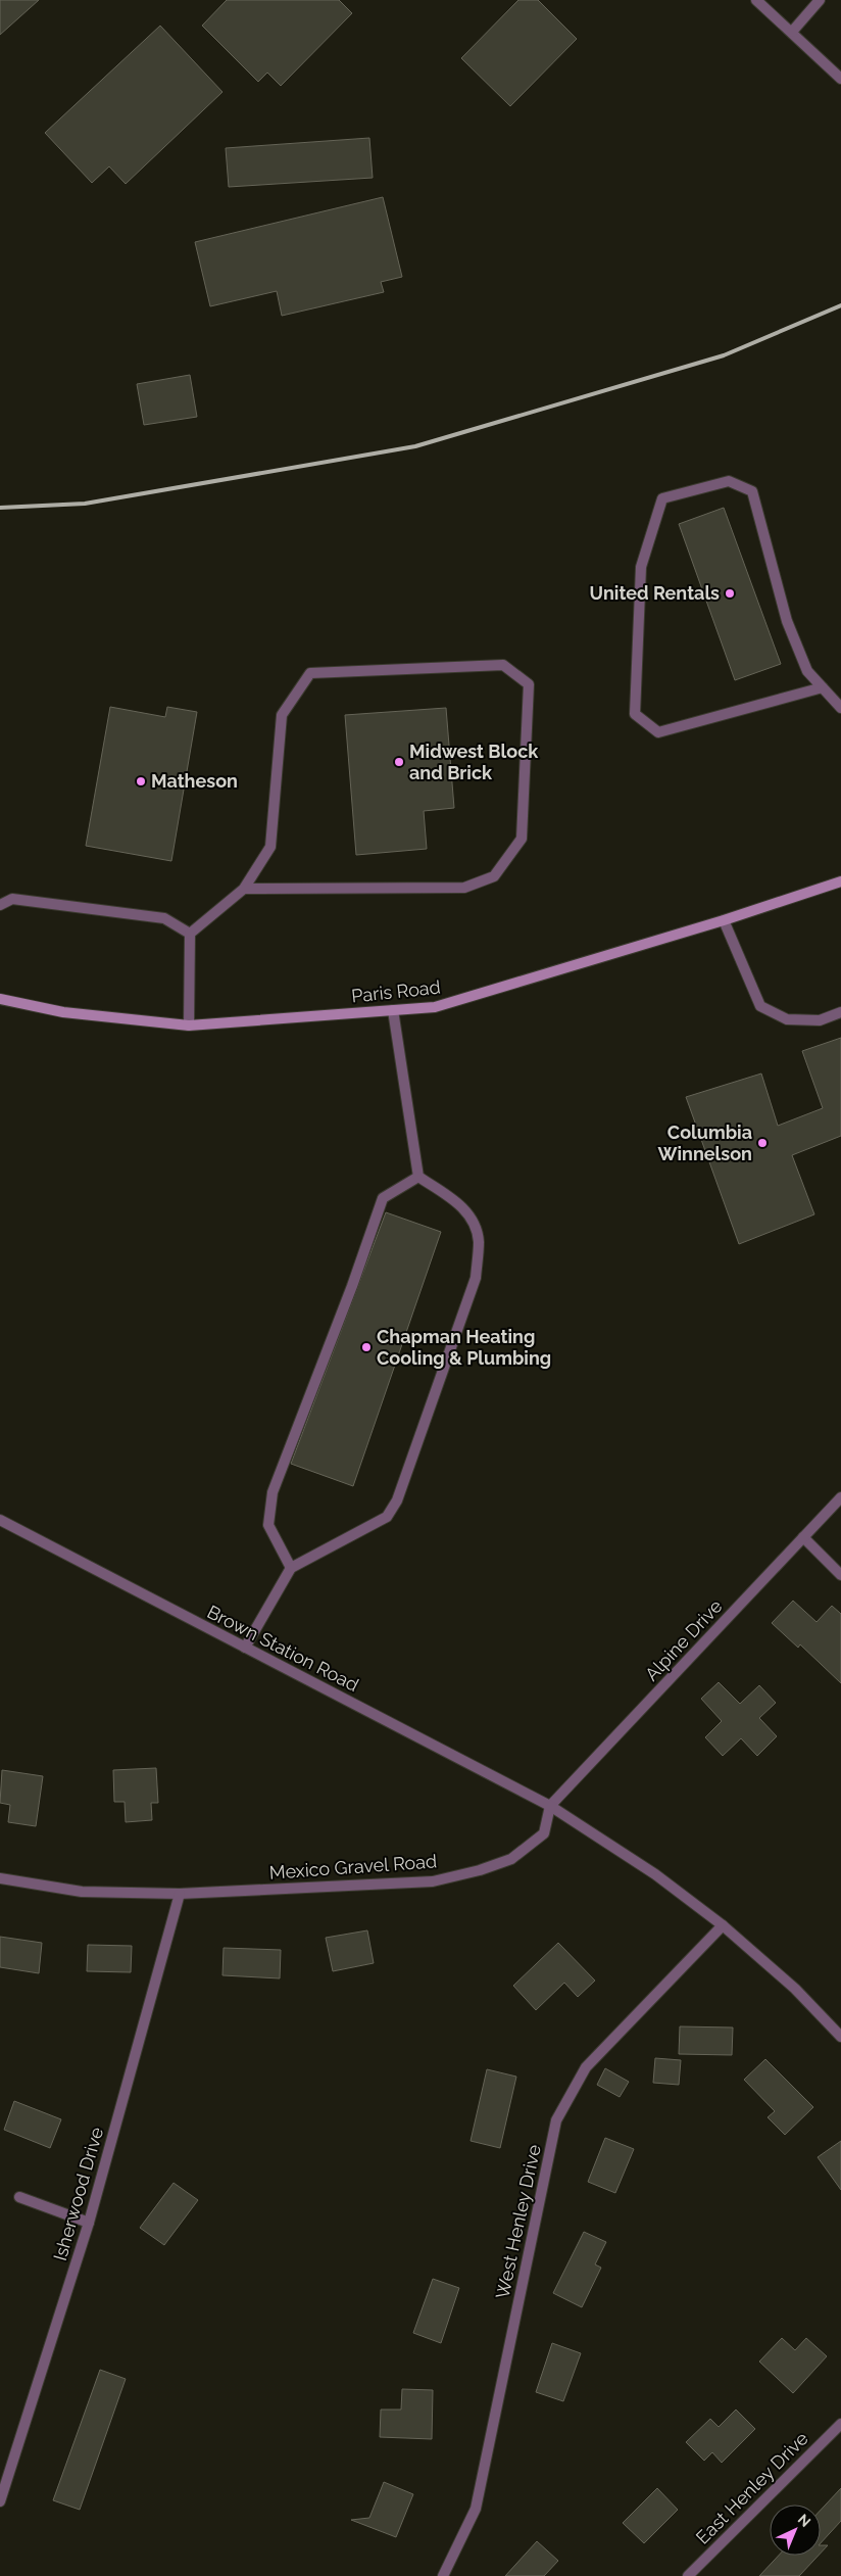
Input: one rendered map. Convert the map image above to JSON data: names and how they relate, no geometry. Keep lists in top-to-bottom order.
{
  "streets": {
    "main road": ["Paris Road"],
    "street": [
      "Alpine Drive",
      "Brown Station Road",
      "Mexico Gravel Road",
      "Isherwood Drive",
      "West Henley Drive",
      "East Henley Drive"
    ]
  },
  "crossings": [
    ["Alpine Drive", "Brown Station Road"],
    ["Alpine Drive", "Mexico Gravel Road"],
    ["Brown Station Road", "Mexico Gravel Road"],
    ["Mexico Gravel Road", "Isherwood Drive"]
  ],
  "places": [
    "United Rentals",
    "Midwest Block and Brick",
    "Matheson",
    "Columbia Winnelson",
    "Chapman Heating Cooling & Plumbing"
  ],
  "north": "top right"
}
